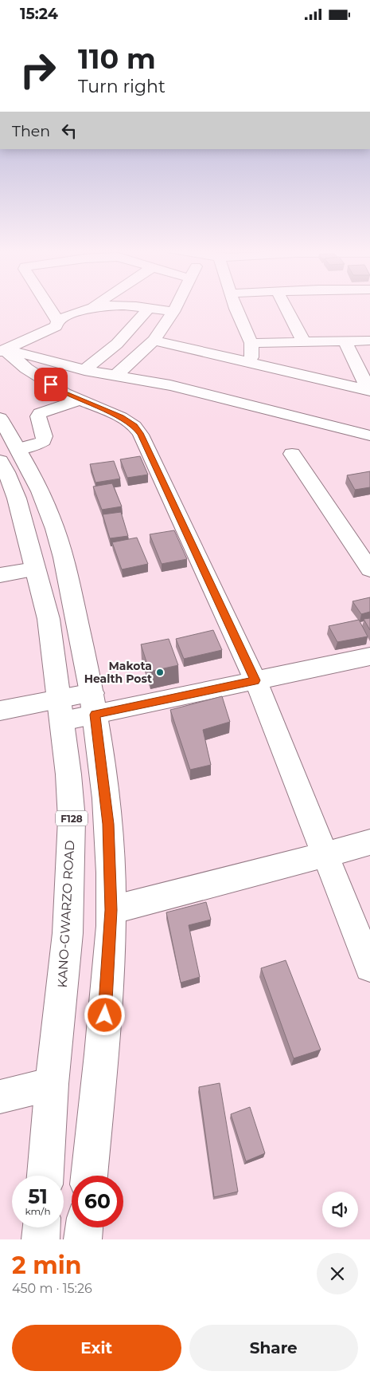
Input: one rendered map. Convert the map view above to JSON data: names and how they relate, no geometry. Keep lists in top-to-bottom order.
{
  "streets": {
    "street": ["F128", "KANO-GWARZO ROAD"]
  },
  "places": ["Makota Health Post"],
  "page": {
    "status": "15:24",
    "turn": ["110 m", "Turn right"],
    "then": "Then",
    "speed": "51 km/h",
    "limit": "60",
    "heading": ["2 min", "450 m · 15:26"],
    "buttons": ["Exit", "Share"]
  }
}
